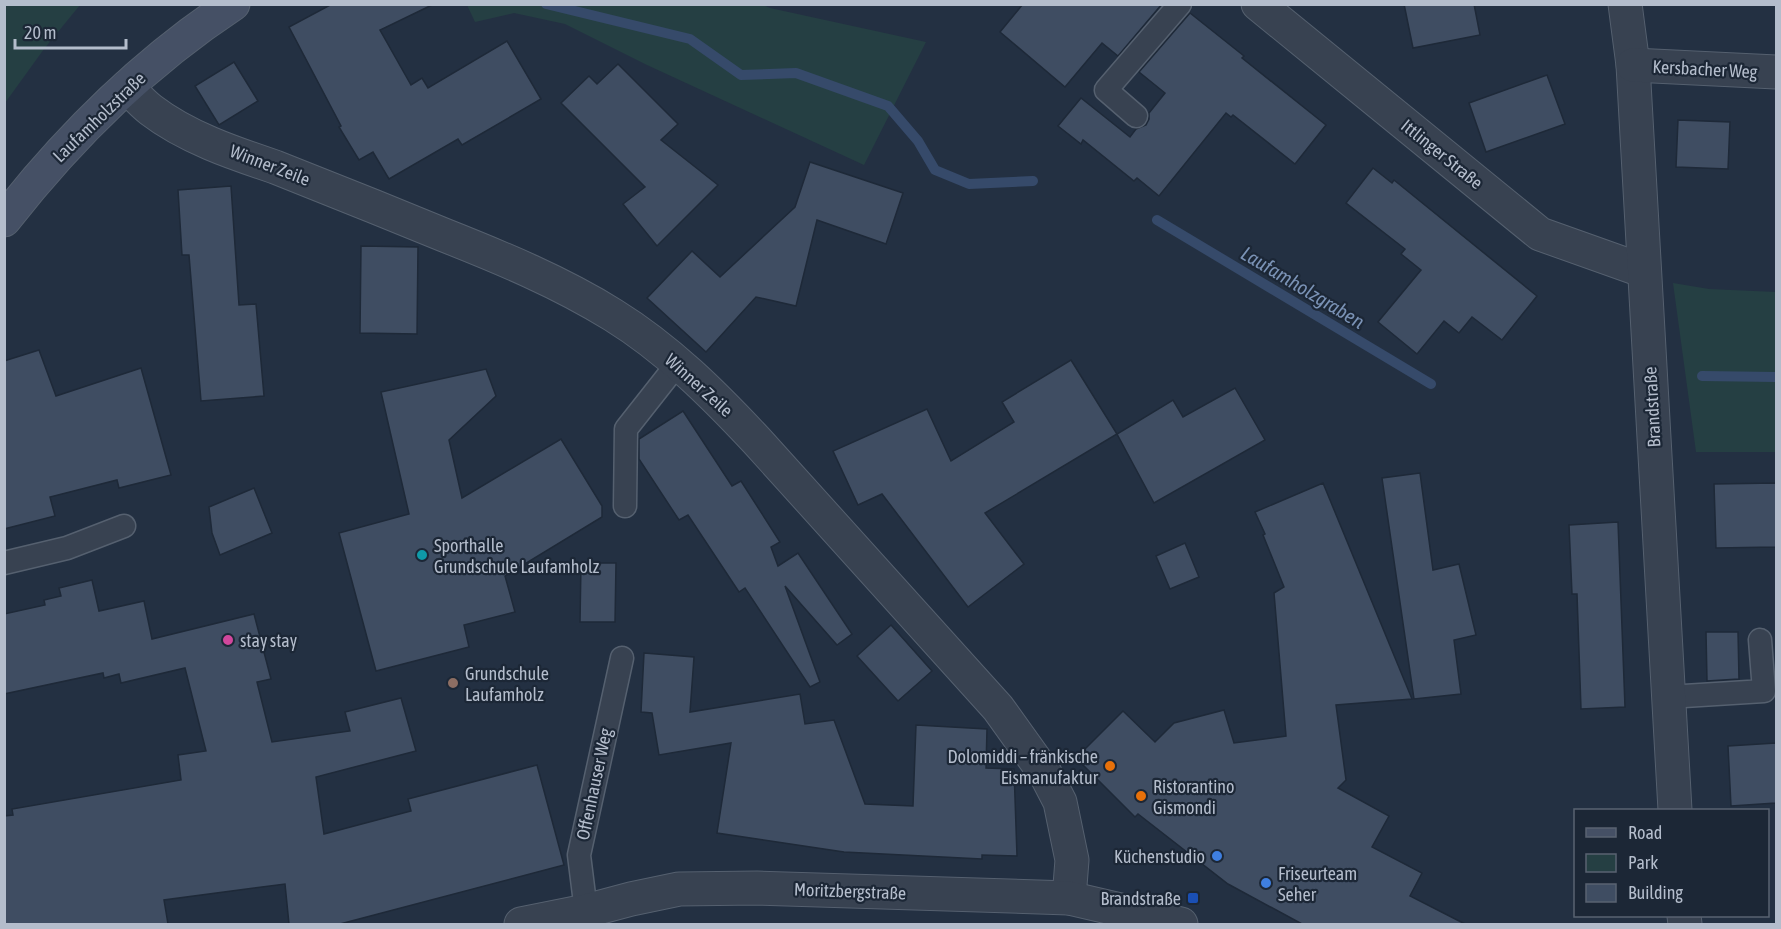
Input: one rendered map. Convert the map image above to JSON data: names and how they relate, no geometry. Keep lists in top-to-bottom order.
{
  "streets": {
    "main road": ["Laufamholzstraße"],
    "street": [
      "Kersbacher Weg",
      "Ittlinger Straße",
      "Winner Zeile",
      "Brandstraße",
      "Moritzbergstraße"
    ],
    "lane": ["Offenhauser Weg"]
  },
  "crossings": [
    ["Kersbacher Weg", "Brandstraße"],
    ["Laufamholzstraße", "Winner Zeile"],
    ["Ittlinger Straße", "Brandstraße"],
    ["Winner Zeile", "Moritzbergstraße"],
    ["Offenhauser Weg", "Moritzbergstraße"]
  ],
  "water": ["Laufamholzgraben"],
  "places": {
    "other": [
      "Sporthalle Grundschule Laufamholz",
      "stay stay",
      "Grundschule Laufamholz",
      "Dolomiddi – fränkische Eismanufaktur",
      "Ristorantino Gismondi",
      "Küchenstudio",
      "Friseurteam Seher"
    ],
    "transit": ["Brandstraße"]
  },
  "legend": ["Road", "Park", "Building"],
  "scale_bar": "20 m"
}
